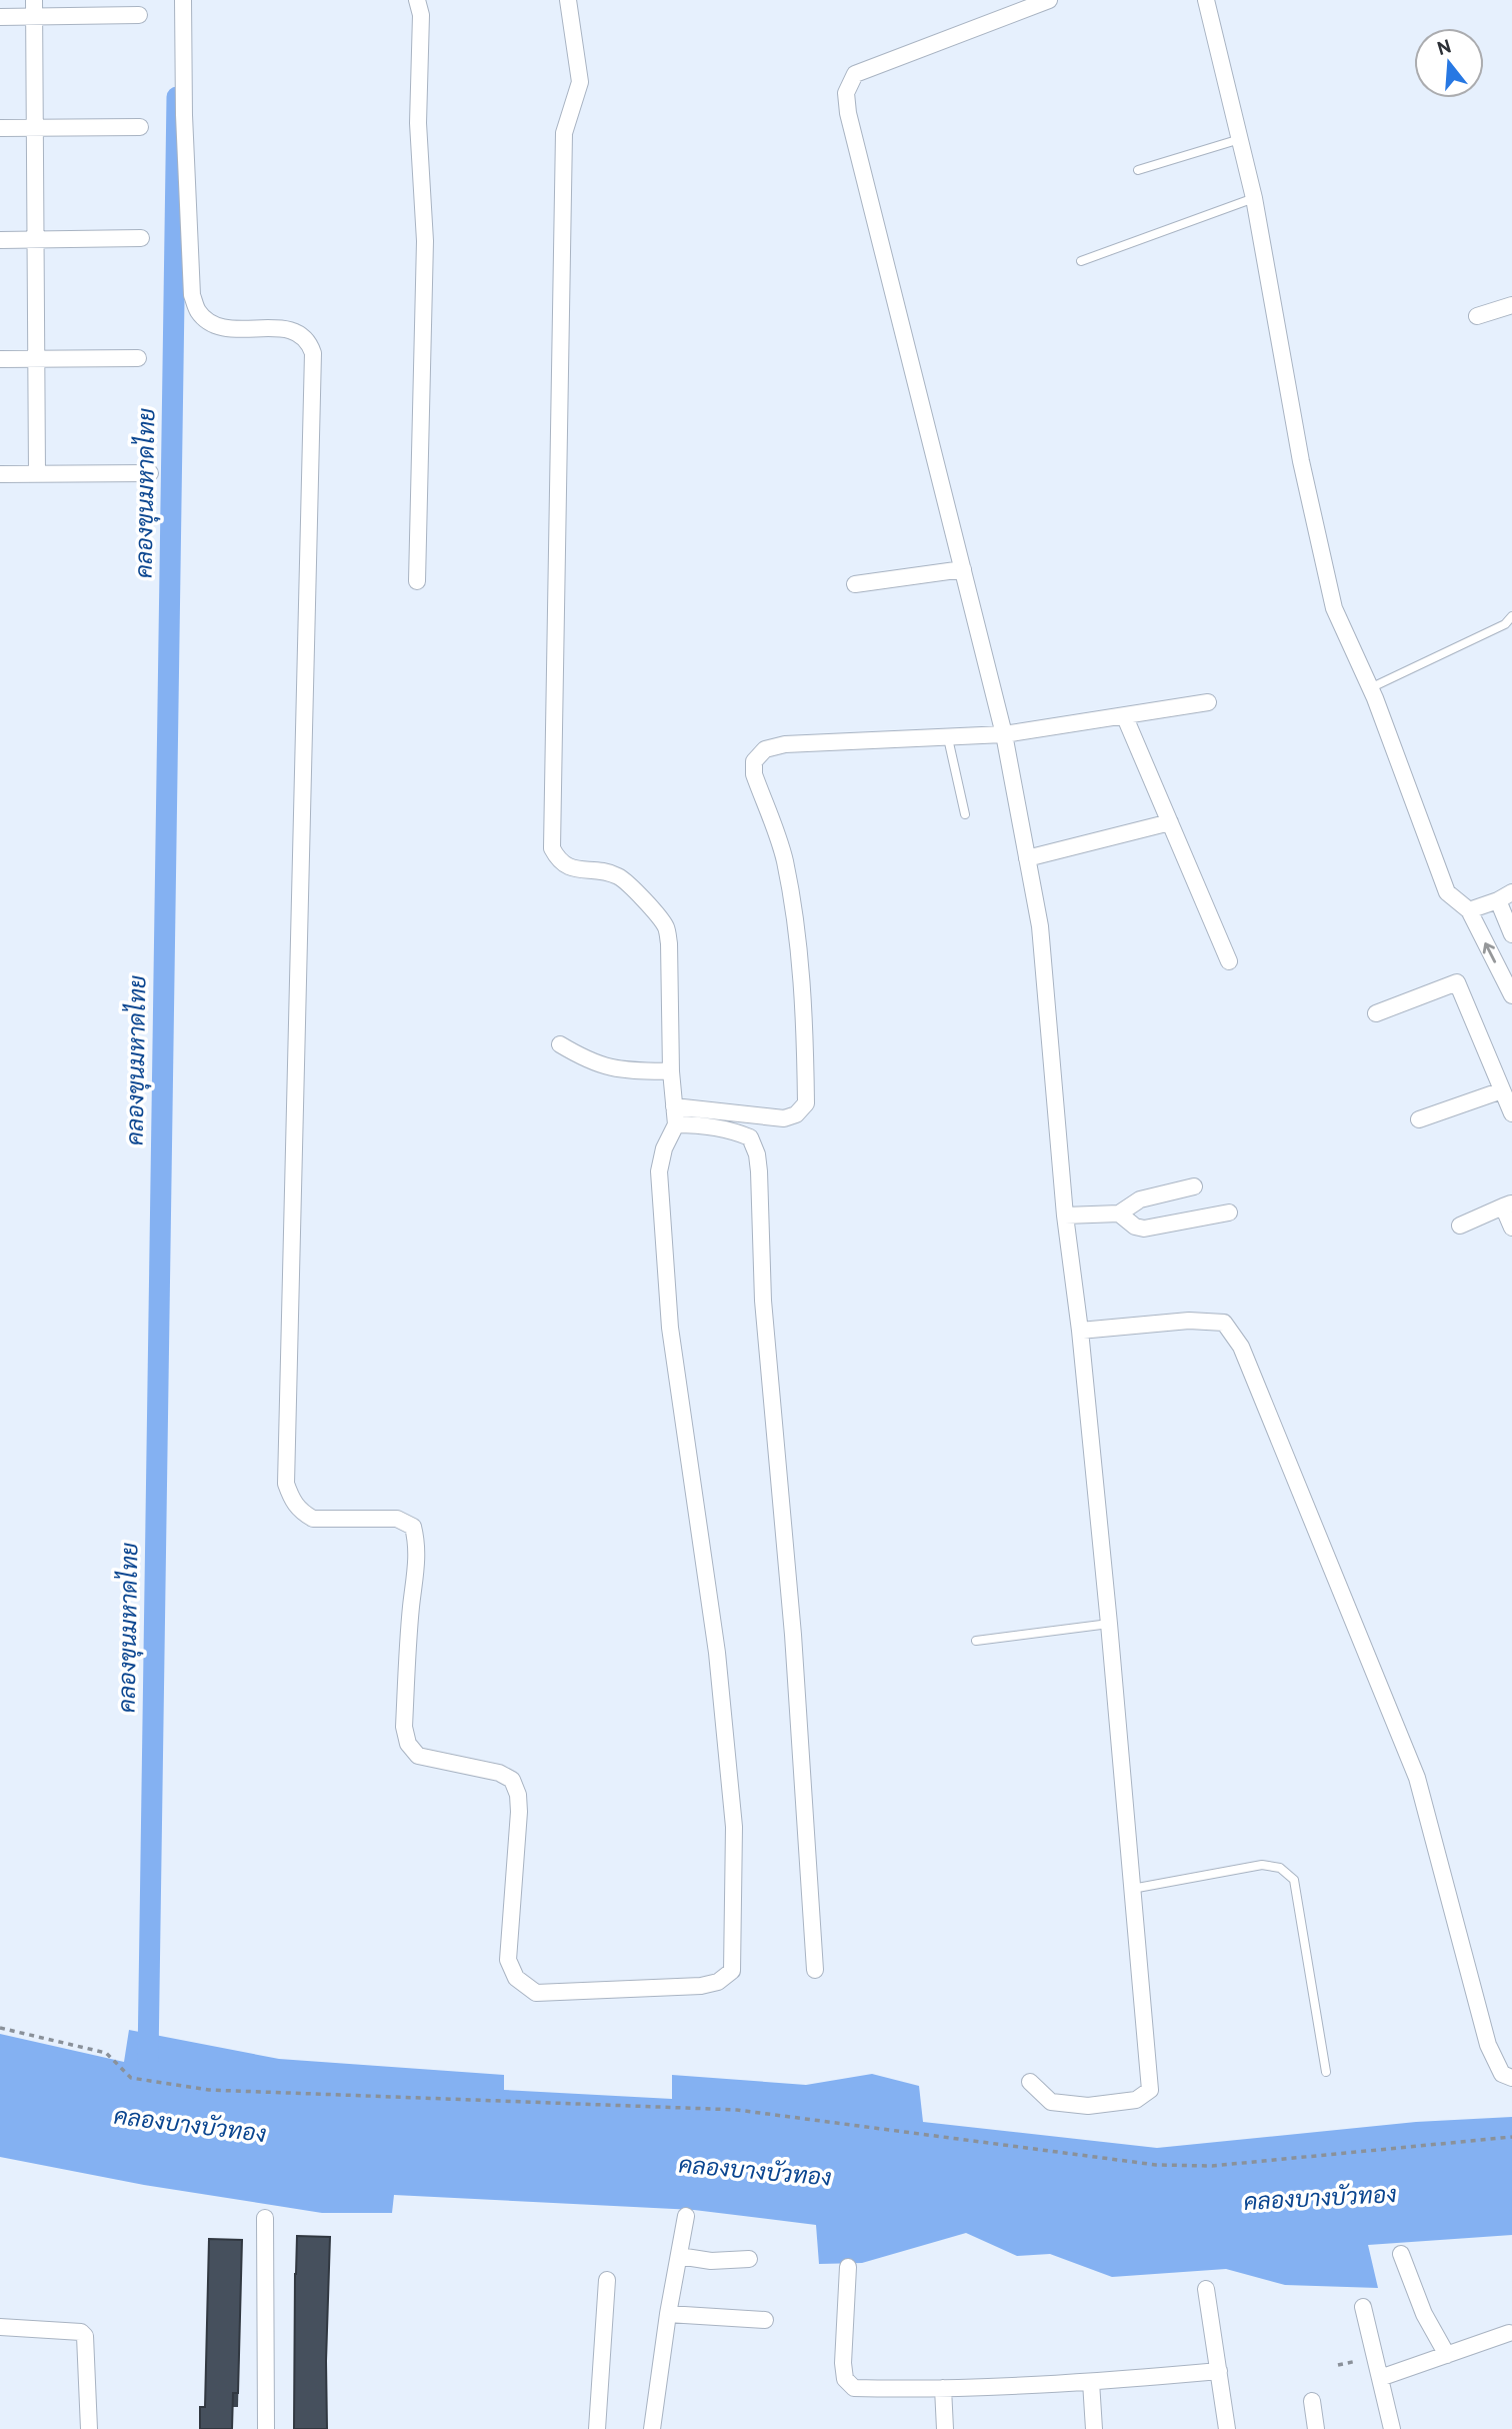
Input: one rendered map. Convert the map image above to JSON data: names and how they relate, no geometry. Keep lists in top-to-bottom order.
{
  "water": ["คลองขุนมหาดไทย", "คลองบางบัวทอง"],
  "north": "top"
}
